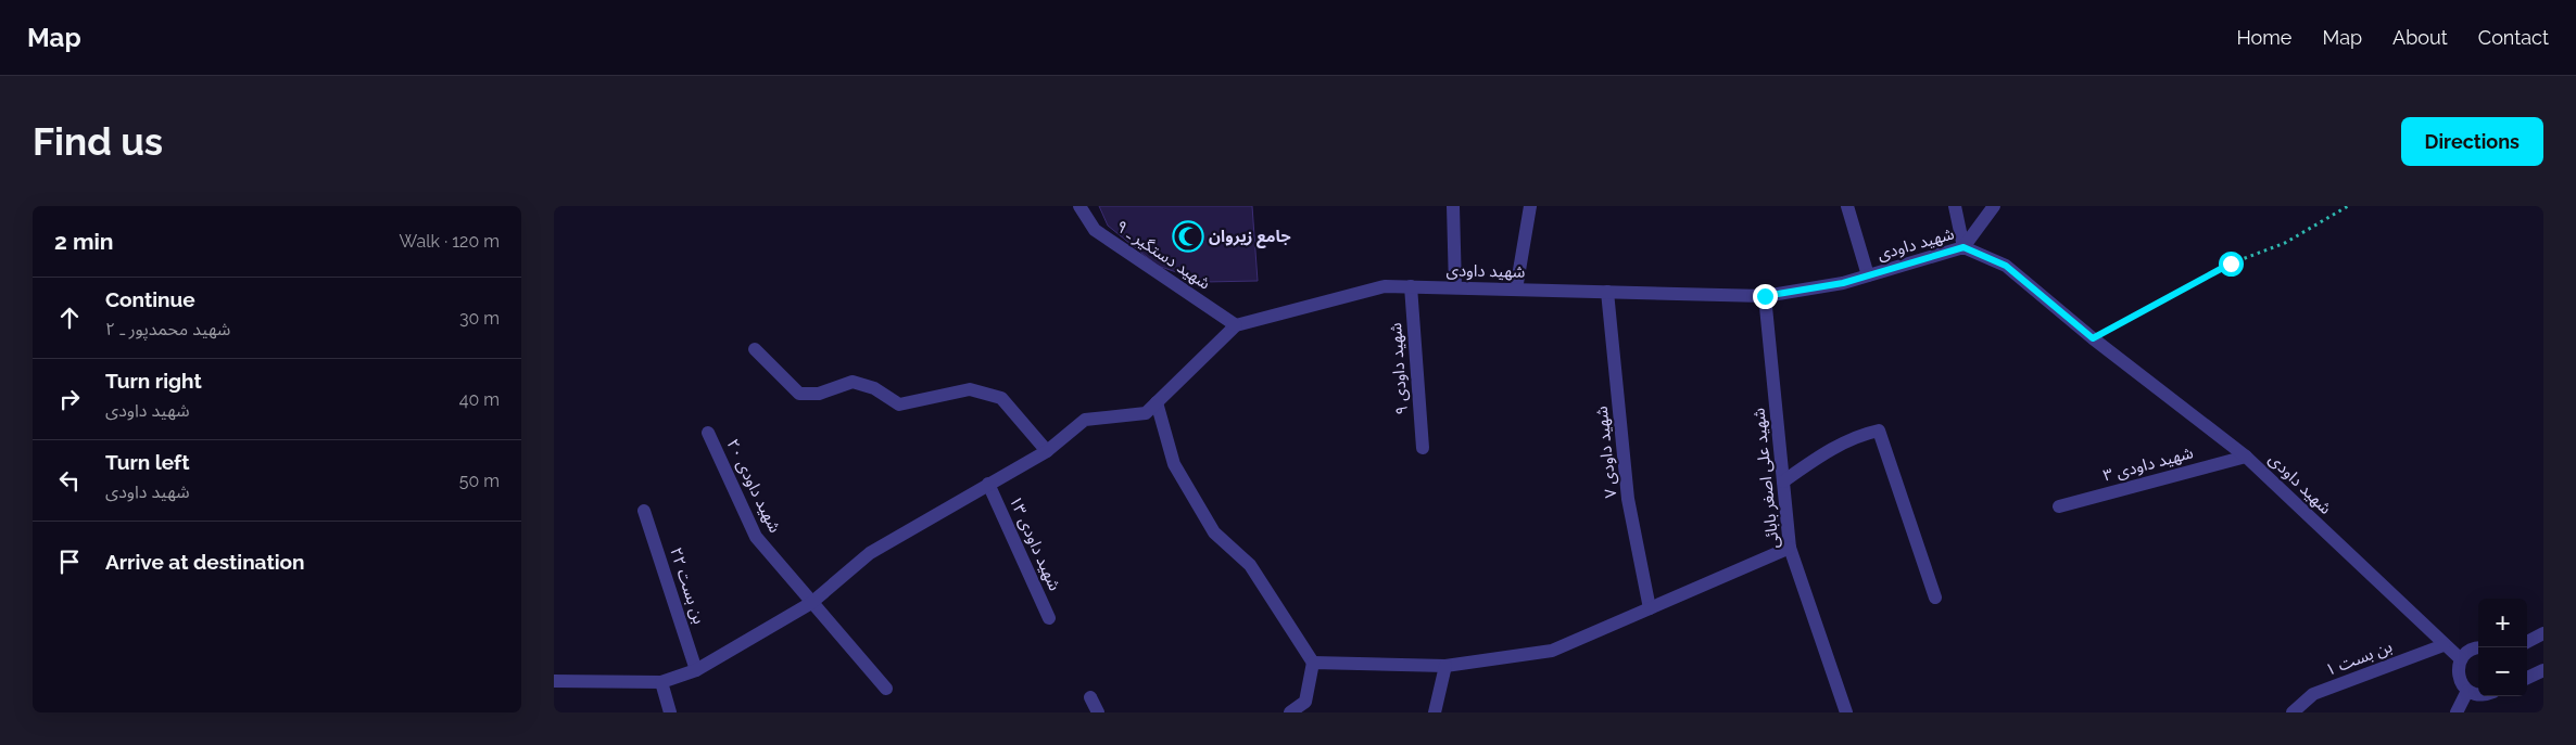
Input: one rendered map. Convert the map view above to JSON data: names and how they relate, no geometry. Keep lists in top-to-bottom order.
{
  "streets": {
    "street": [
      "شهید داودی",
      "شهید دستگیر ـ ۹",
      "شهید داودی ۹",
      "شهید داودی ۷",
      "شهید داودی ۳",
      "شهید علی اصغر بابائی",
      "شهید داودی ۲۰",
      "شهید داودی ۱۳",
      "بن بست ۲۲",
      "بن بست ۱"
    ]
  },
  "crossings": [
    ["شهید داودی", "شهید دستگیر ـ ۹"],
    ["شهید داودی", "شهید داودی ۹"],
    ["شهید داودی", "شهید داودی ۷"],
    ["شهید داودی", "شهید داودی ۳"],
    ["شهید داودی", "شهید علی اصغر بابائی"],
    ["شهید داودی", "بن بست ۱"]
  ],
  "places": {
    "mosque": ["جامع زیروان"]
  },
  "page": {
    "header": "Map",
    "nav": [
      "Home",
      "Map",
      "About",
      "Contact"
    ],
    "buttons": "Directions",
    "title": "Find us",
    "heading": ["2 min", "Walk · 120 m"],
    "list": [
      ["Continue", "شهید محمدپور ـ ۲", "30 m"],
      ["Turn right", "شهید داودی", "40 m"],
      ["Turn left", "شهید داودی", "50 m"],
      "Arrive at destination"
    ],
    "map_buttons": ["+", "−"]
  }
}
